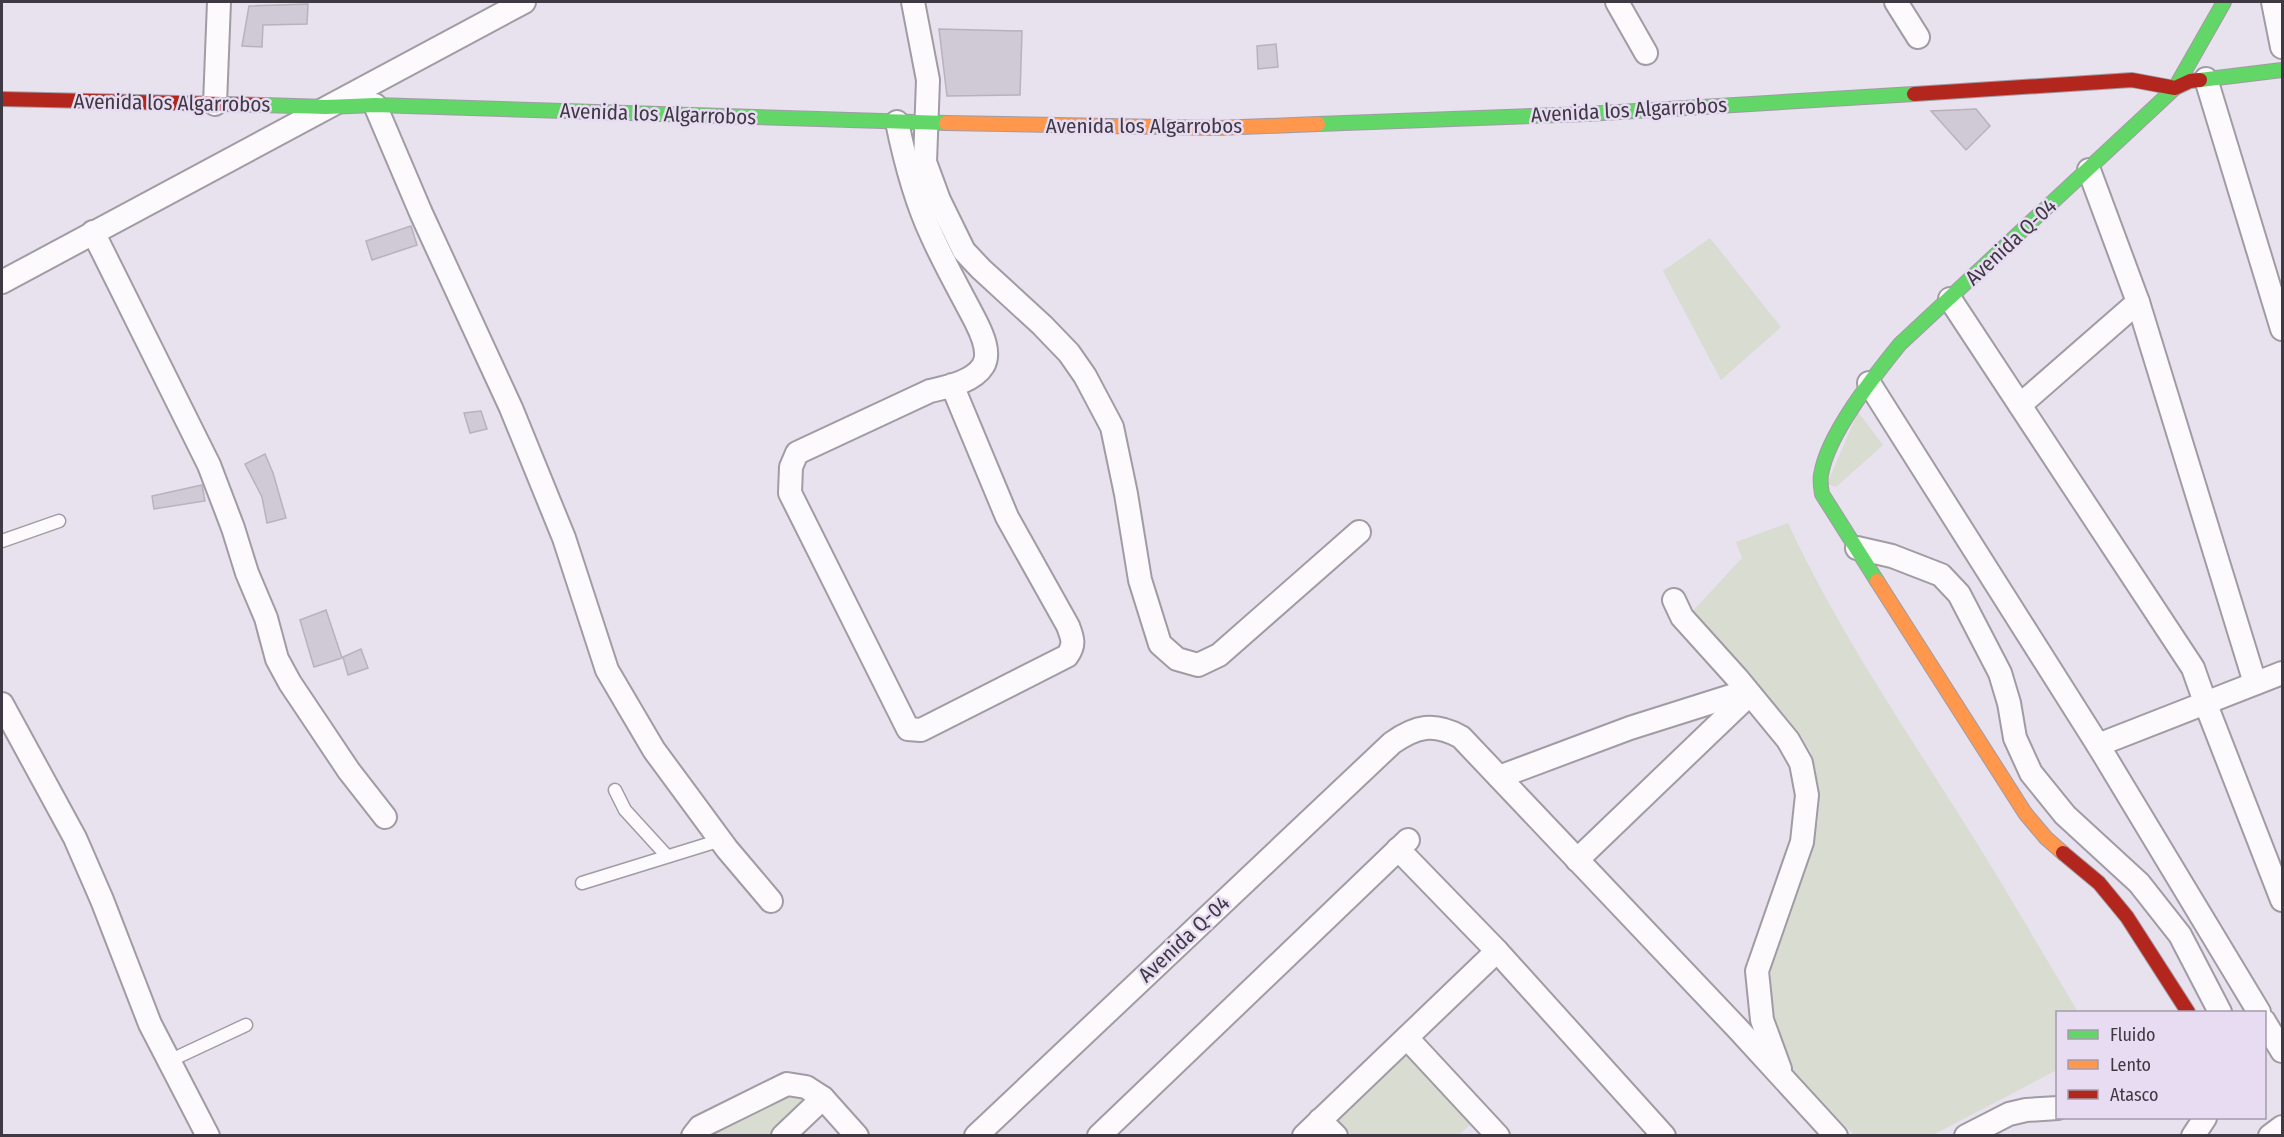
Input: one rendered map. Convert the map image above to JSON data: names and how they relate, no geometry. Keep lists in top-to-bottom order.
{
  "streets": {
    "street": ["Avenida los Algarrobos", "Avenida Q-04"]
  },
  "crossings": [
    ["Avenida los Algarrobos", "Avenida Q-04"]
  ],
  "legend": ["Fluido", "Lento", "Atasco"]
}
